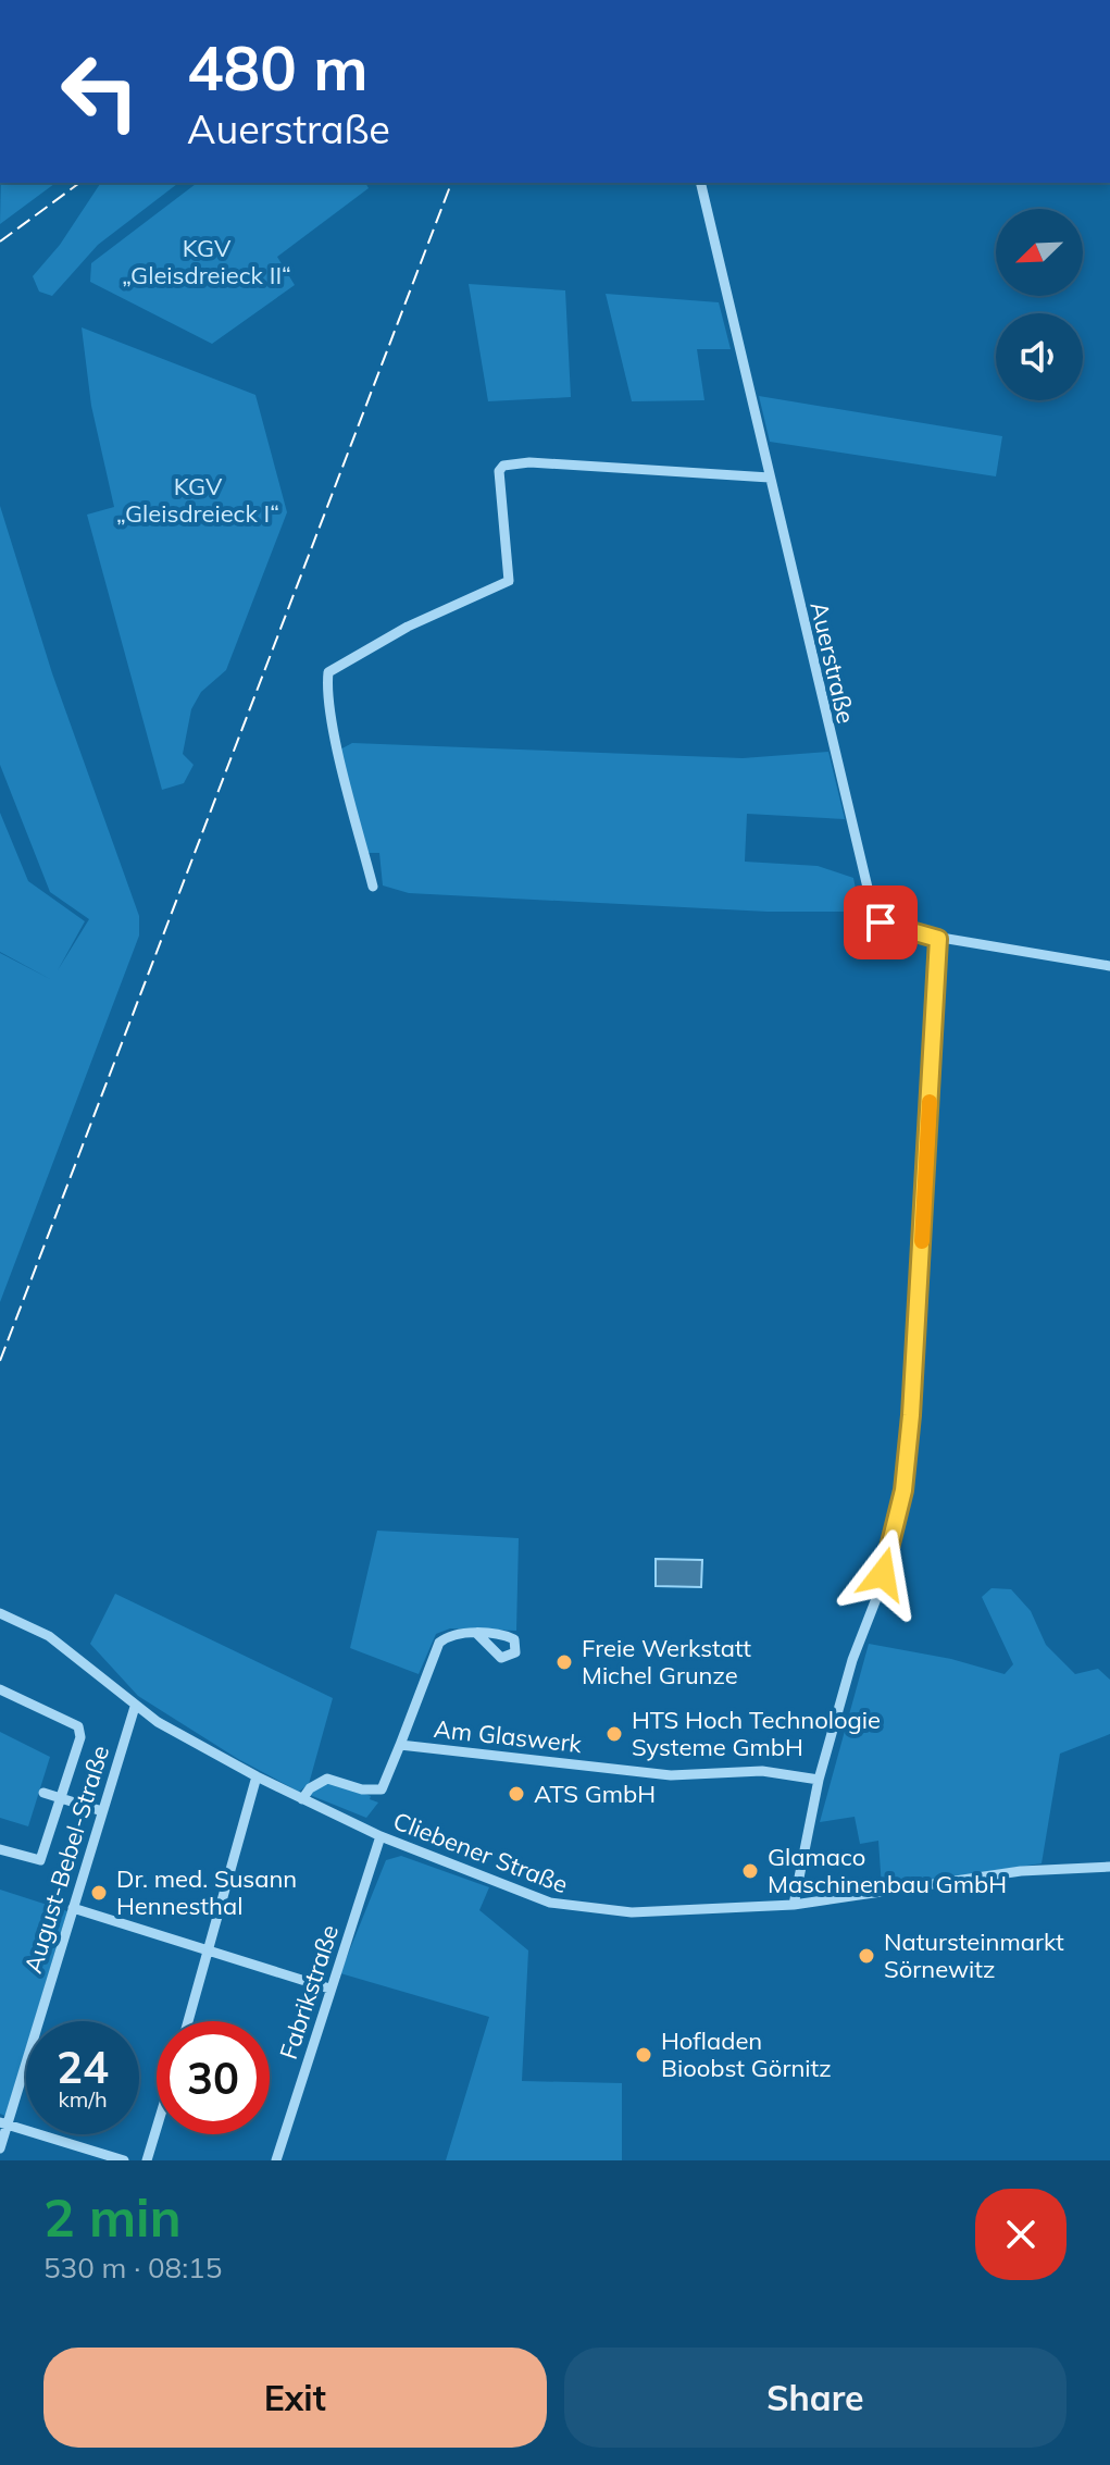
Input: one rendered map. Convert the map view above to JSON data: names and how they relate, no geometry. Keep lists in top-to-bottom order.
{
  "streets": {
    "street": [
      "Auerstraße",
      "Am Glaswerk",
      "Cliebener Straße",
      "August-Bebel-Straße",
      "Fabrikstraße"
    ]
  },
  "crossings": [
    ["Am Glaswerk", "Cliebener Straße"],
    ["Cliebener Straße", "August-Bebel-Straße"],
    ["Cliebener Straße", "Fabrikstraße"]
  ],
  "parks": ["KGV „Gleisdreieck II“", "KGV „Gleisdreieck I“"],
  "places": [
    "Freie Werkstatt Michel Grunze",
    "HTS Hoch Technologie Systeme GmbH",
    "ATS GmbH",
    "Glamaco Maschinenbau GmbH",
    "Dr. med. Susann Hennesthal",
    "Natursteinmarkt Sörnewitz",
    "Hofladen Bioobst Görnitz"
  ],
  "north": "bottom left",
  "page": {
    "turn": ["480 m", "Auerstraße"],
    "speed": "24 km/h",
    "limit": "30",
    "heading": ["2 min", "530 m · 08:15"],
    "buttons": ["Exit", "Share"]
  }
}
